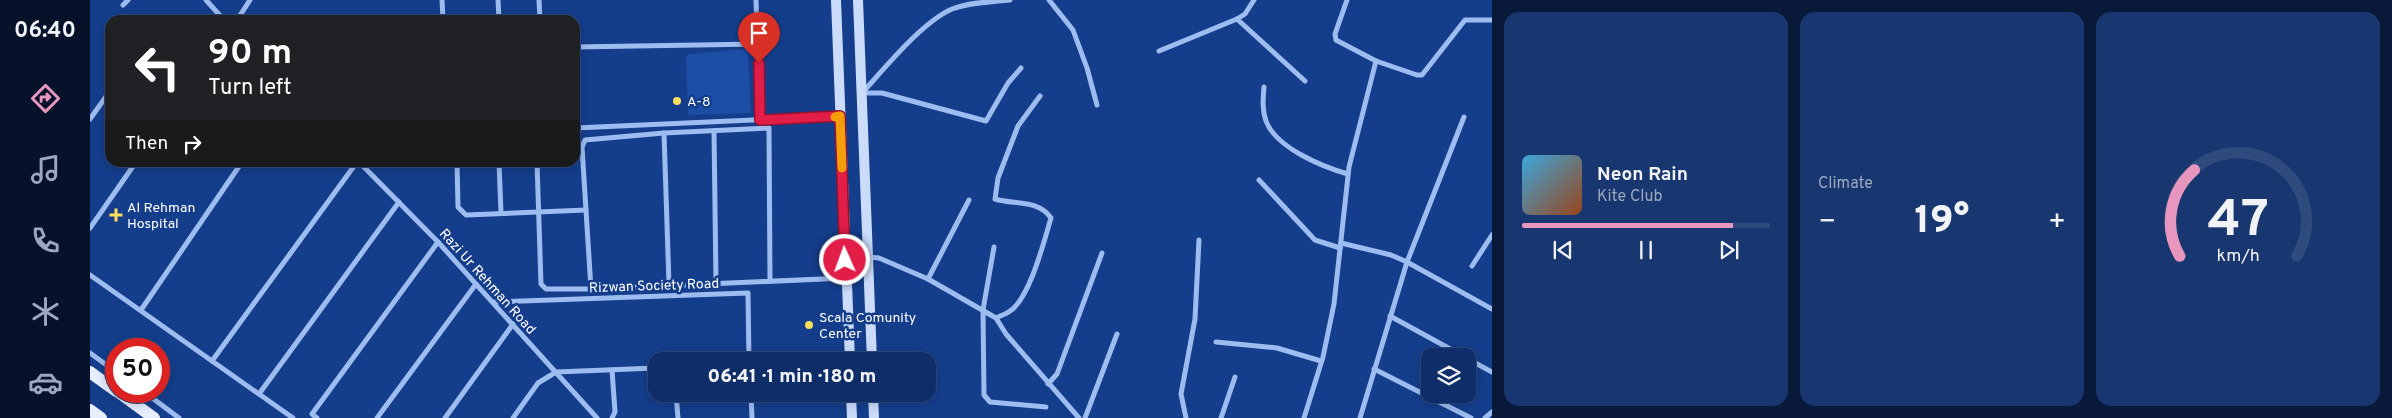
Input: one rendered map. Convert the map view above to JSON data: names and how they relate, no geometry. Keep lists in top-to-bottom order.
{
  "streets": {
    "street": ["Razi Ur Rehman Road", "Rizwan Society Road"]
  },
  "crossings": [
    ["Razi Ur Rehman Road", "Rizwan Society Road"]
  ],
  "places": {
    "other": ["A-8", "Scala Comunity Center"],
    "health": ["Al Rehman Hospital"]
  },
  "page": {
    "tabs": "06:40",
    "tile": "Climate",
    "turn": ["90 m", "Turn left"],
    "then": "Then",
    "song": ["Neon Rain", "Kite Club"],
    "heat": ["−", "19°", "+"],
    "limit": "50",
    "trip": "06:41 · 1 min · 180 m",
    "gauge": ["47", "km/h"]
  }
}
